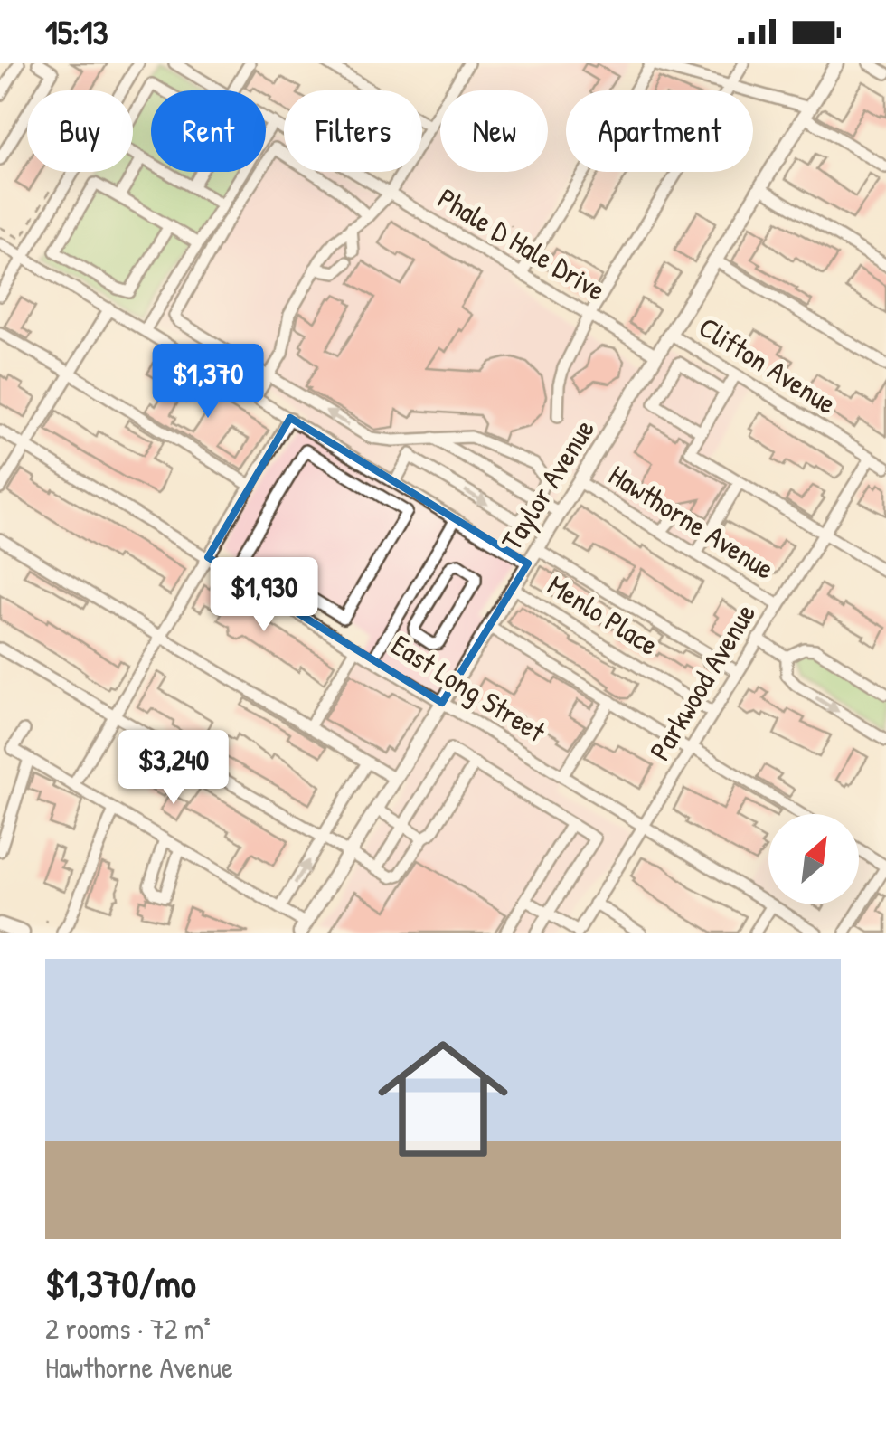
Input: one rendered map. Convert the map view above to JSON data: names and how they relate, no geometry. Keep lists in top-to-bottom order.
{
  "streets": {
    "main road": ["Taylor Avenue"],
    "street": [
      "Phale D Hale Drive",
      "Clifton Avenue",
      "Hawthorne Avenue",
      "Menlo Place",
      "Parkwood Avenue",
      "East Long Street"
    ]
  },
  "crossings": [
    ["Phale D Hale Drive", "Taylor Avenue"],
    ["Clifton Avenue", "Taylor Avenue"],
    ["Clifton Avenue", "Parkwood Avenue"],
    ["Taylor Avenue", "Hawthorne Avenue"],
    ["Taylor Avenue", "Menlo Place"],
    ["Taylor Avenue", "East Long Street"],
    ["Hawthorne Avenue", "Parkwood Avenue"],
    ["Menlo Place", "Parkwood Avenue"],
    ["Parkwood Avenue", "East Long Street"]
  ],
  "north": "top right",
  "page": {
    "status": "15:13",
    "chip": [
      "Buy",
      "Rent",
      "Filters",
      "New",
      "Apartment"
    ],
    "price": ["$1,370", "$1,930", "$3,240"],
    "list": [
      {
        "name": "$1,370/mo",
        "note": "2 rooms · 72 m² · Hawthorne Avenue"
      }
    ]
  }
}
